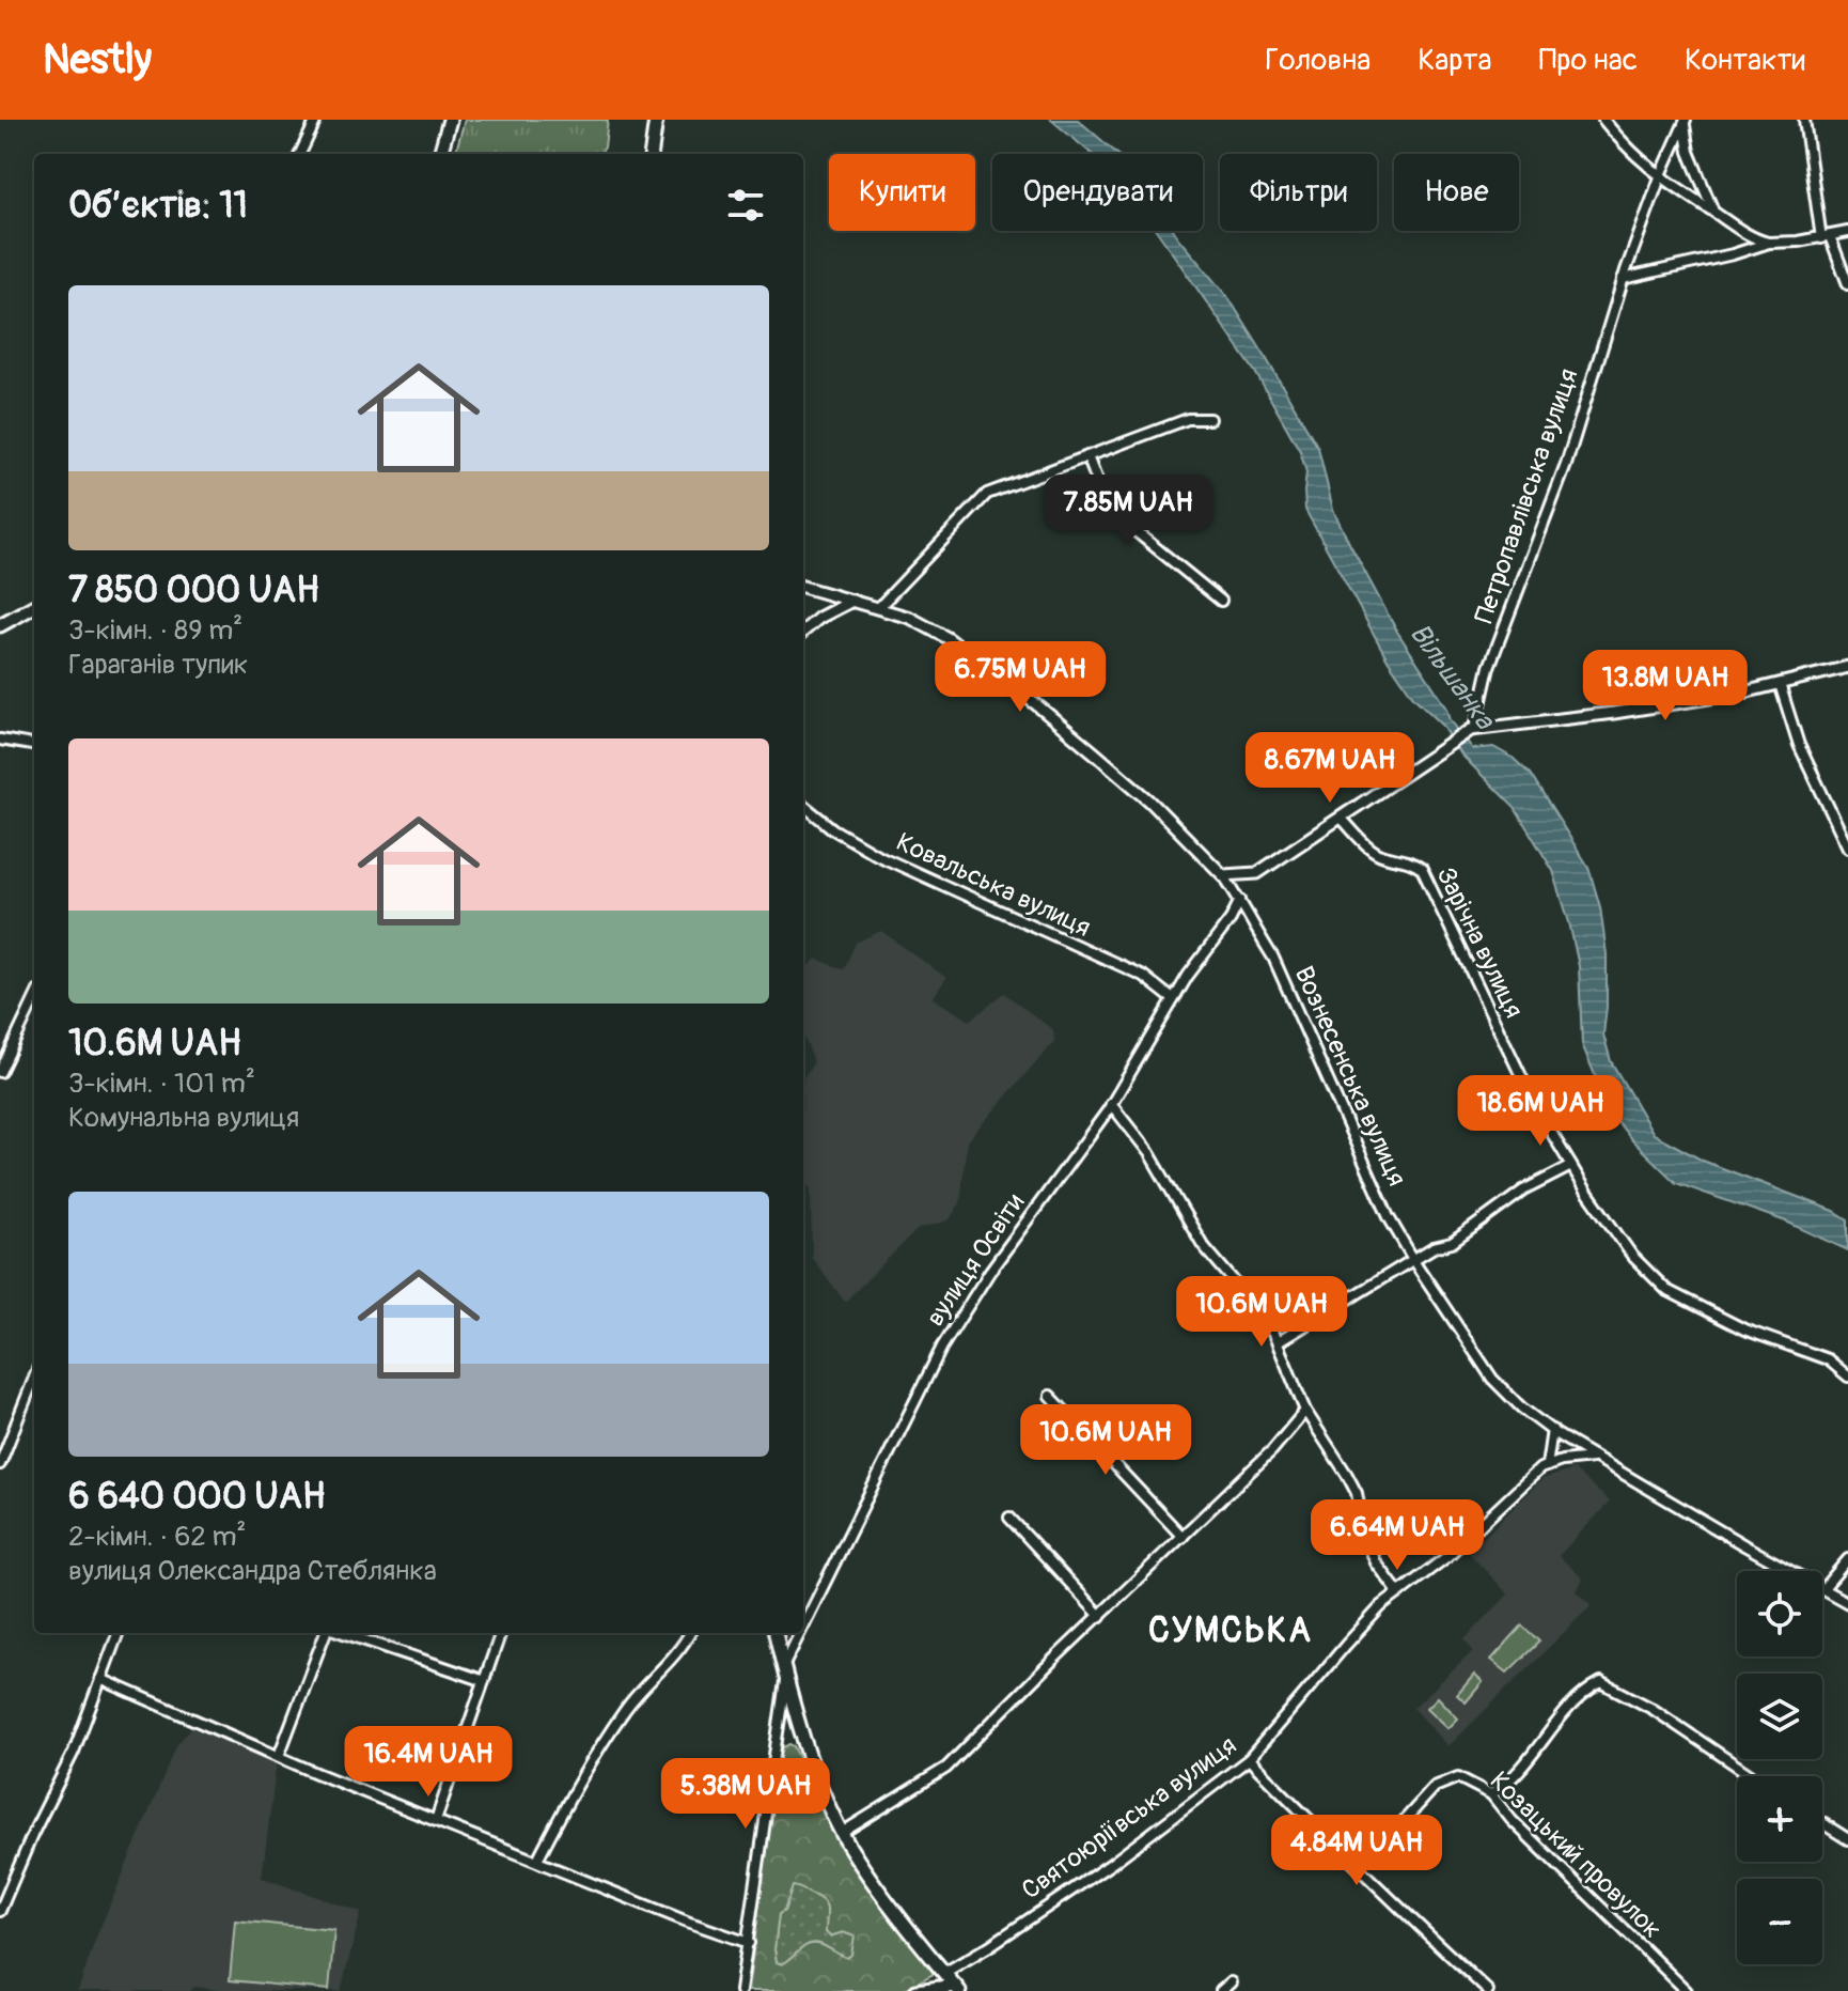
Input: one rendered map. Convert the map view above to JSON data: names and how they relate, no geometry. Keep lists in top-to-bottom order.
{
  "streets": {
    "street": [
      "Петропавлівська вулиця",
      "Ковальська вулиця",
      "Зарічна вулиця",
      "Вознесенська вулиця",
      "вулиця Освіти",
      "Святоюріївська вулиця",
      "Козацький провулок"
    ]
  },
  "crossings": [
    ["Ковальська вулиця", "вулиця Освіти"],
    ["Вознесенська вулиця", "вулиця Освіти"],
    ["Вознесенська вулиця", "Святоюріївська вулиця"]
  ],
  "districts": ["СУМСЬКА"],
  "water": ["Вільшанка"],
  "page": {
    "header": "Nestly",
    "nav": [
      "Головна",
      "Карта",
      "Про нас",
      "Контакти"
    ],
    "chip": [
      "Купити",
      "Орендувати",
      "Фільтри",
      "Нове"
    ],
    "heading": "Об’єктів: 11",
    "list": [
      {
        "name": "7 850 000 UAH",
        "note": "3-кімн. · 89 m² · Гараганів тупик"
      },
      {
        "name": "10.6M UAH",
        "note": "3-кімн. · 101 m² · Комунальна вулиця"
      },
      {
        "name": "6 640 000 UAH",
        "note": "2-кімн. · 62 m² · вулиця Олександра Стеблянка"
      }
    ],
    "price": [
      "7.85M UAH",
      "6.75M UAH",
      "13.8M UAH",
      "8.67M UAH",
      "18.6M UAH",
      "10.6M UAH",
      "10.6M UAH",
      "6.64M UAH",
      "16.4M UAH",
      "5.38M UAH",
      "4.84M UAH"
    ],
    "map_buttons": ["+", "−"]
  }
}
